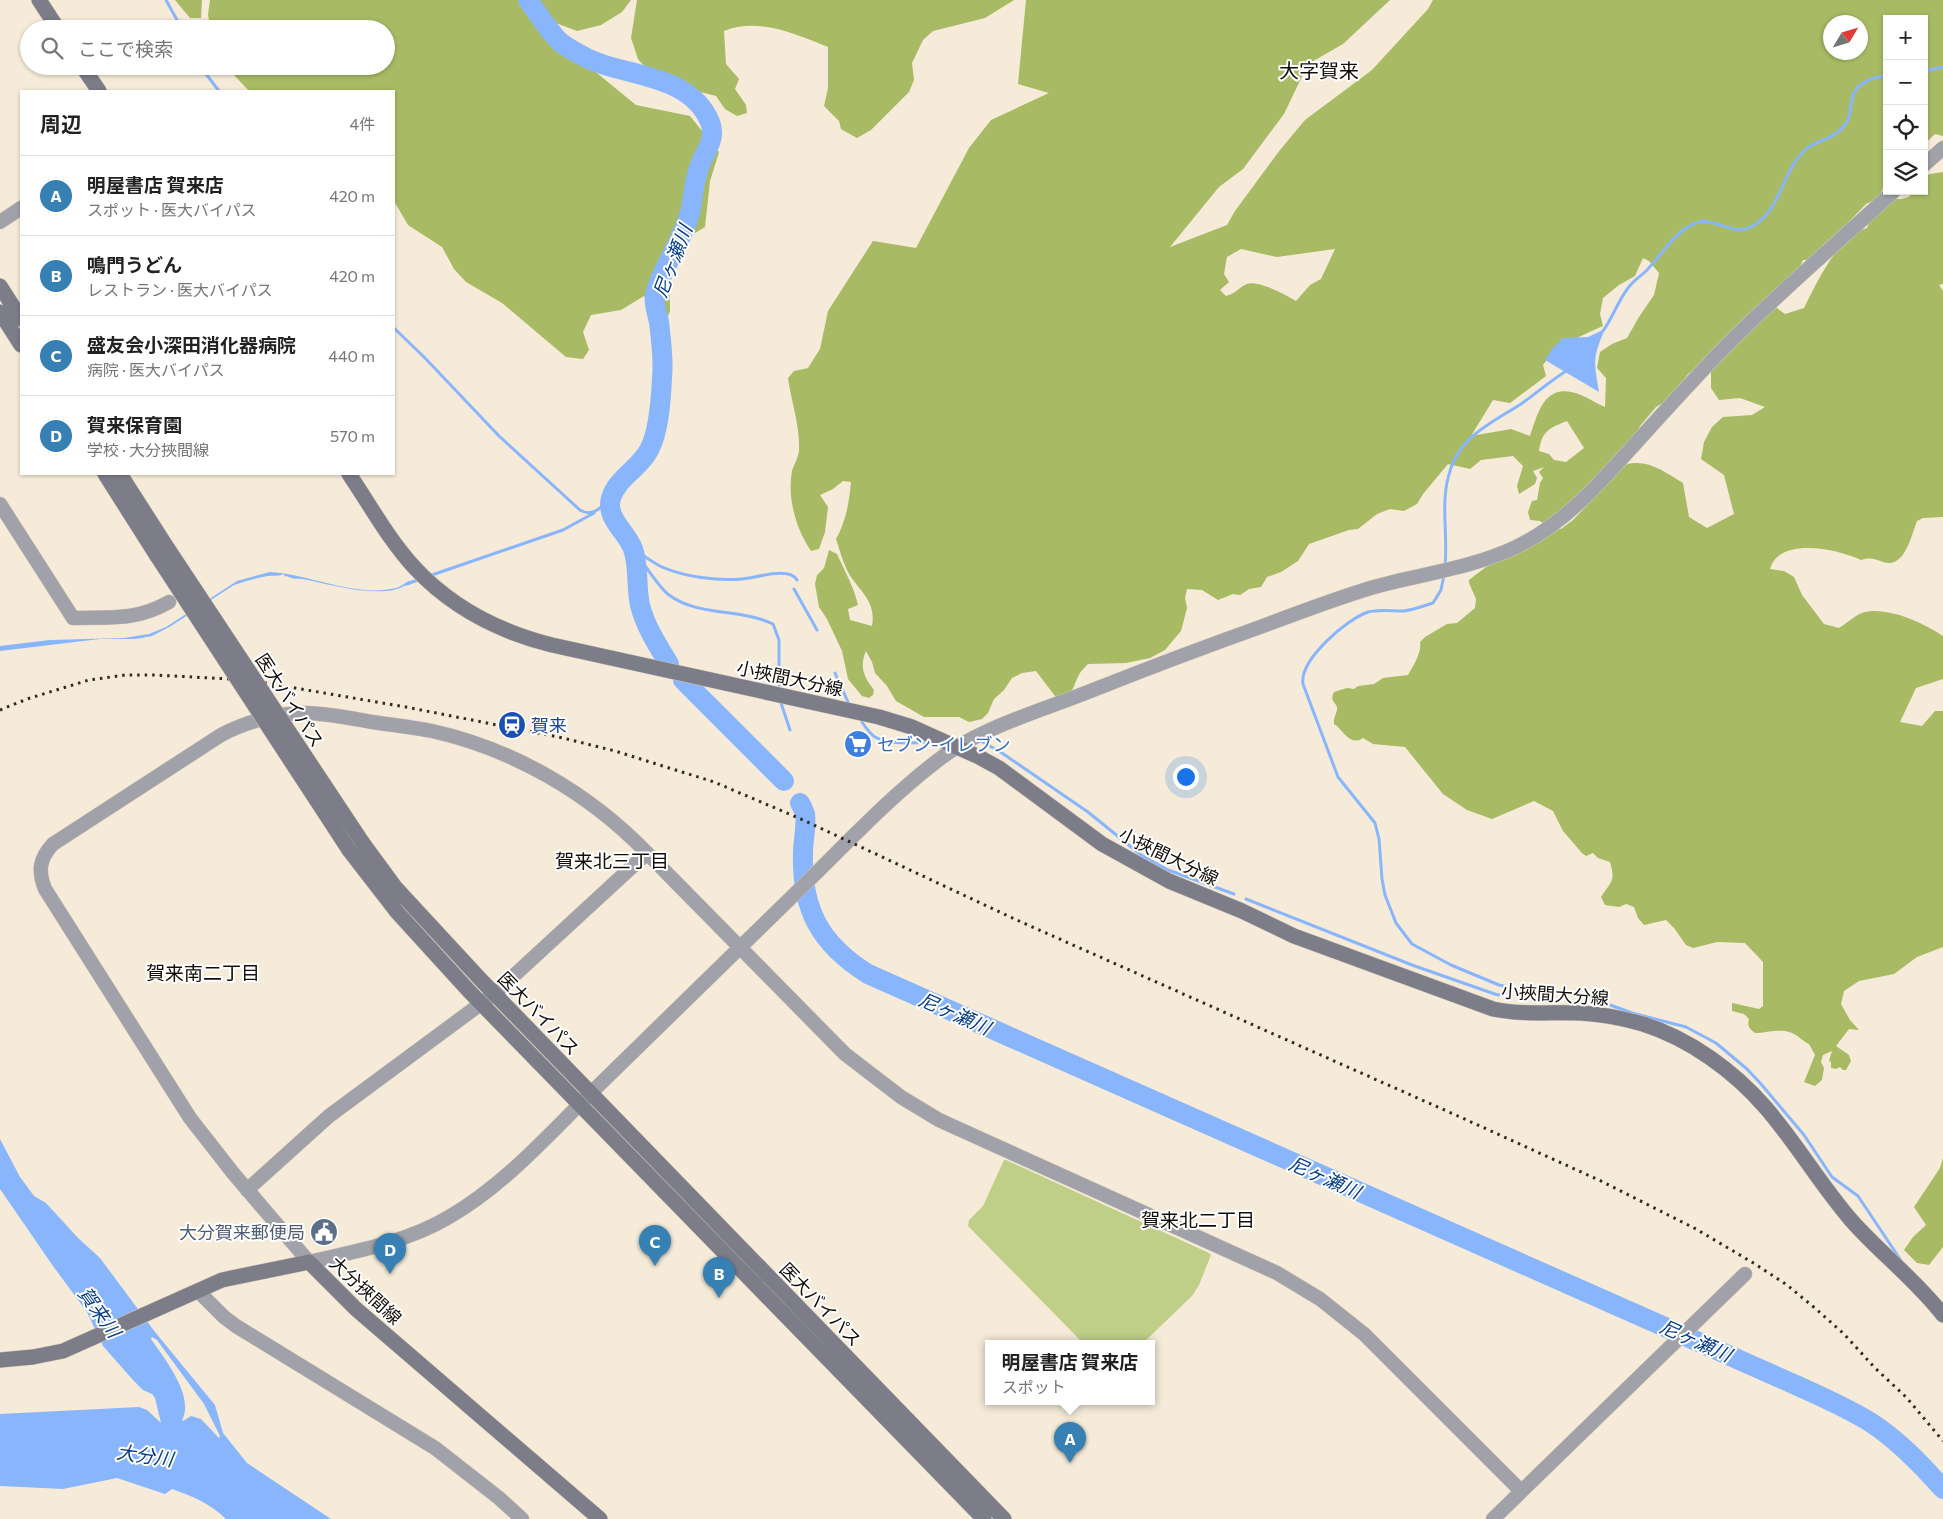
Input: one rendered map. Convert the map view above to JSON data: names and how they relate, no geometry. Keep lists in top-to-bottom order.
{
  "streets": {
    "main road": ["小挾間大分線", "医大バイパス", "大分挾間線"]
  },
  "districts": [
    "大字賀来",
    "賀来北三丁目",
    "賀来南二丁目",
    "賀来北二丁目"
  ],
  "water": ["尼ヶ瀬川", "賀来川", "大分川"],
  "places": {
    "station": ["賀来"],
    "supermarket": ["セブン-イレブン"],
    "public building": ["大分賀来郵便局"]
  },
  "north": "top right",
  "page": {
    "map_buttons": ["+", "−"],
    "search": "ここで検索",
    "heading": ["周辺", "4件"],
    "list": [
      {
        "mark": "A",
        "name": "明屋書店 賀来店",
        "note": "スポット · 医大バイパス",
        "value": "420 m"
      },
      {
        "mark": "B",
        "name": "鳴門うどん",
        "note": "レストラン · 医大バイパス",
        "value": "420 m"
      },
      {
        "mark": "C",
        "name": "盛友会小深田消化器病院",
        "note": "病院 · 医大バイパス",
        "value": "440 m"
      },
      {
        "mark": "D",
        "name": "賀来保育園",
        "note": "学校 · 大分挾間線",
        "value": "570 m"
      }
    ],
    "pins": [
      "C",
      "D",
      "B",
      "A"
    ],
    "popup": ["明屋書店 賀来店", "スポット"]
  }
}
